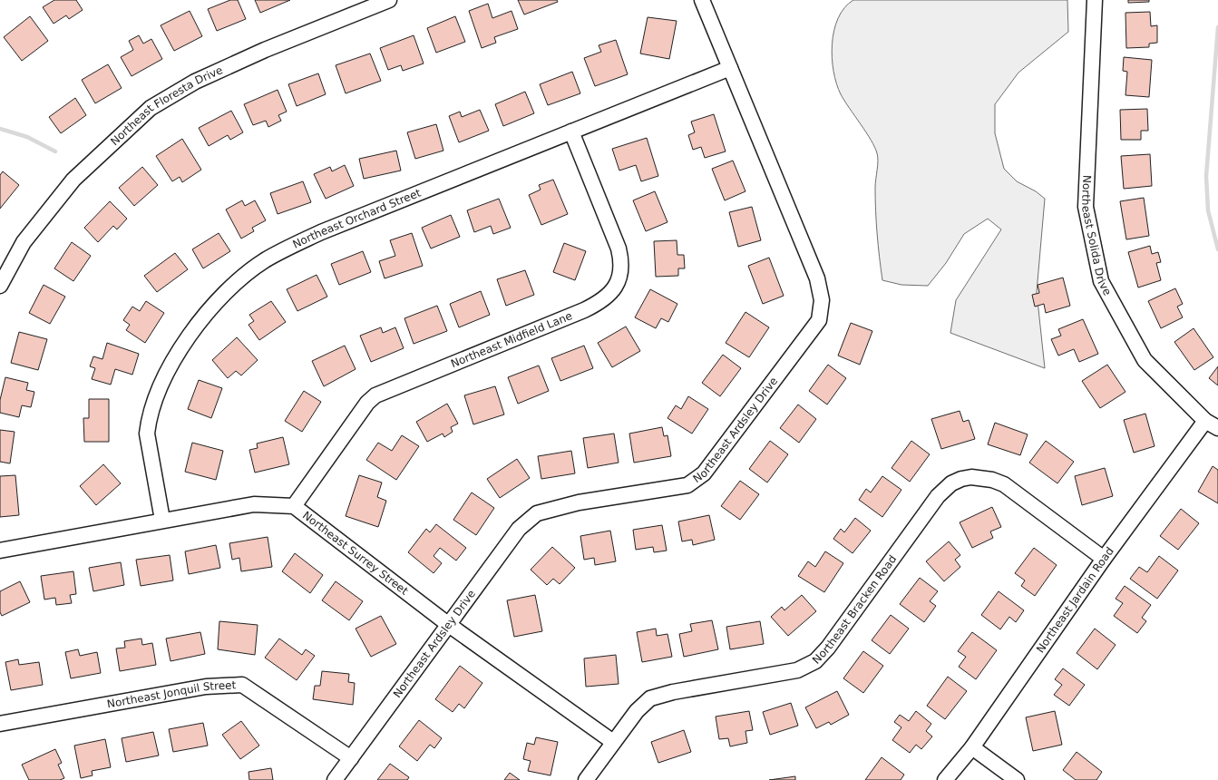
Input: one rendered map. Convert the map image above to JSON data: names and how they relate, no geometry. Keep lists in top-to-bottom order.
{
  "streets": {
    "street": [
      "Northeast Floresta Drive",
      "Northeast Orchard Street",
      "Northeast Solida Drive",
      "Northeast Midfield Lane",
      "Northeast Ardsley Drive",
      "Northeast Surrey Street",
      "Northeast Jardain Road",
      "Northeast Bracken Road",
      "Northeast Jonquil Street"
    ]
  },
  "crossings": [
    ["Northeast Orchard Street", "Northeast Midfield Lane"],
    ["Northeast Orchard Street", "Northeast Ardsley Drive"],
    ["Northeast Orchard Street", "Northeast Surrey Street"],
    ["Northeast Solida Drive", "Northeast Jardain Road"],
    ["Northeast Midfield Lane", "Northeast Surrey Street"],
    ["Northeast Ardsley Drive", "Northeast Surrey Street"],
    ["Northeast Ardsley Drive", "Northeast Jonquil Street"],
    ["Northeast Surrey Street", "Northeast Bracken Road"],
    ["Northeast Jardain Road", "Northeast Bracken Road"]
  ]
}
